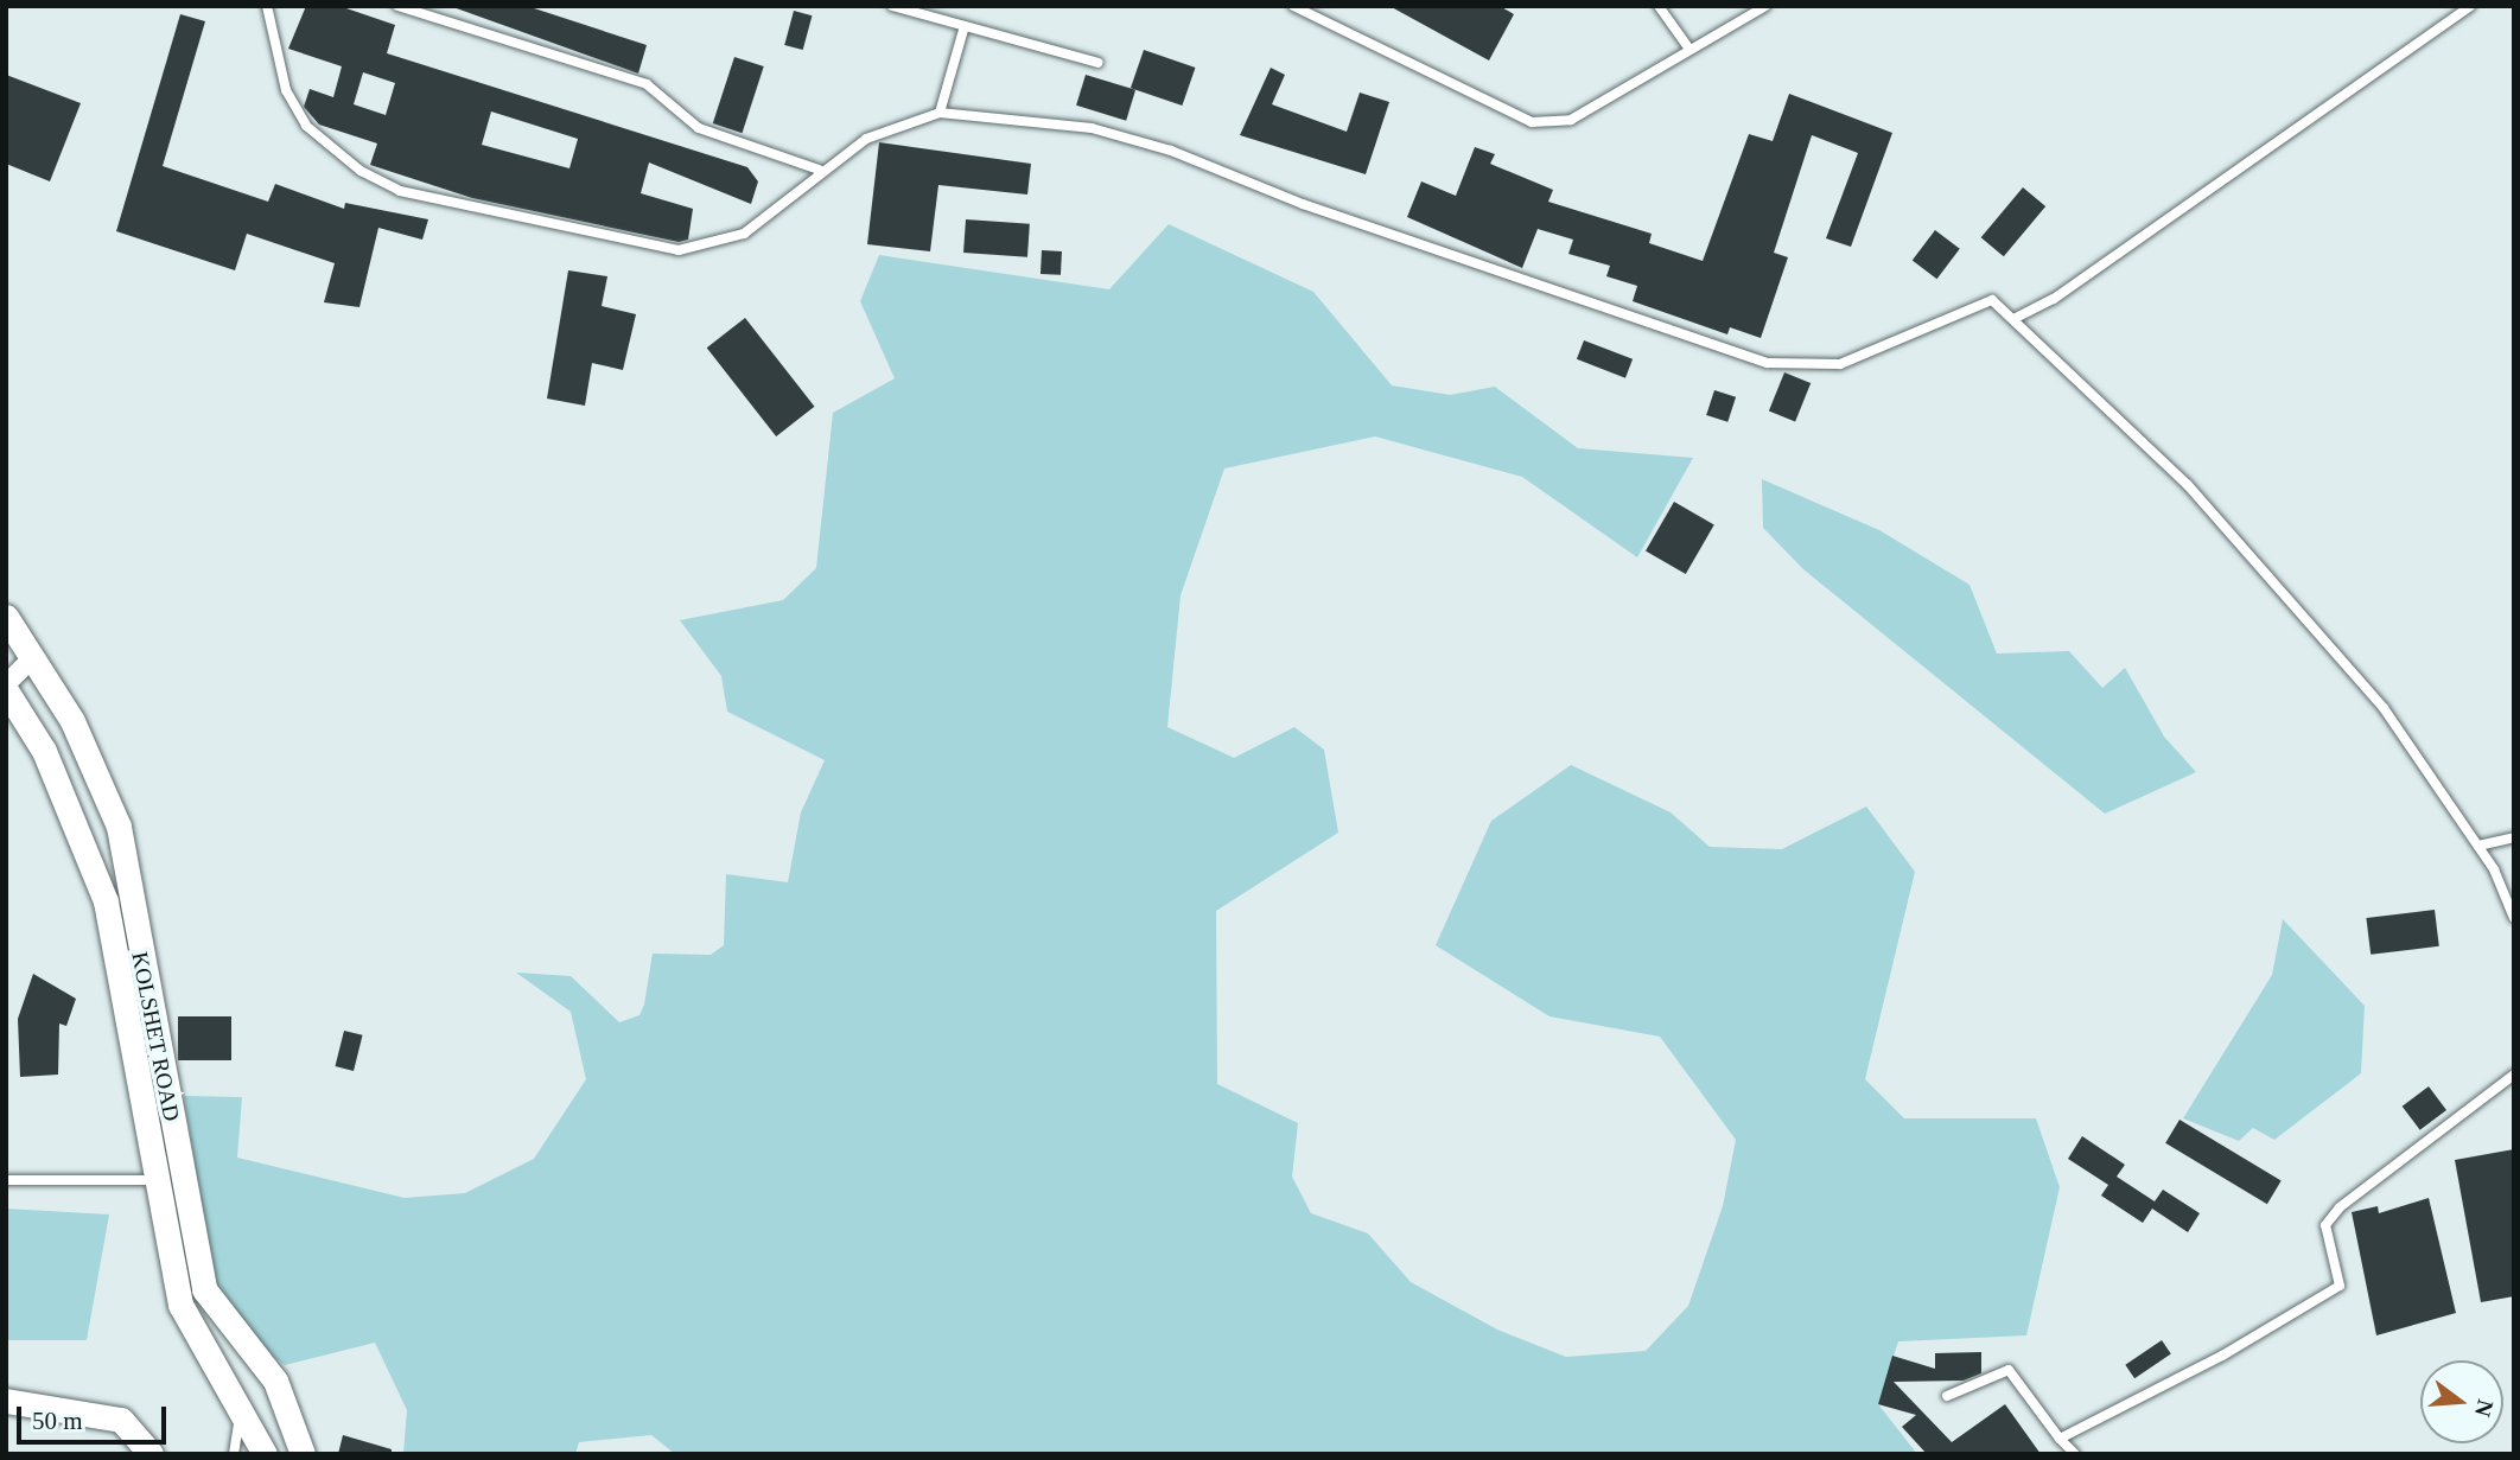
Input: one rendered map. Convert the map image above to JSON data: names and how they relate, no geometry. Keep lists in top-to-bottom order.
{
  "streets": {
    "street": ["KOLSHET ROAD"]
  },
  "scale_bar": "50 m",
  "north": "right"
}
